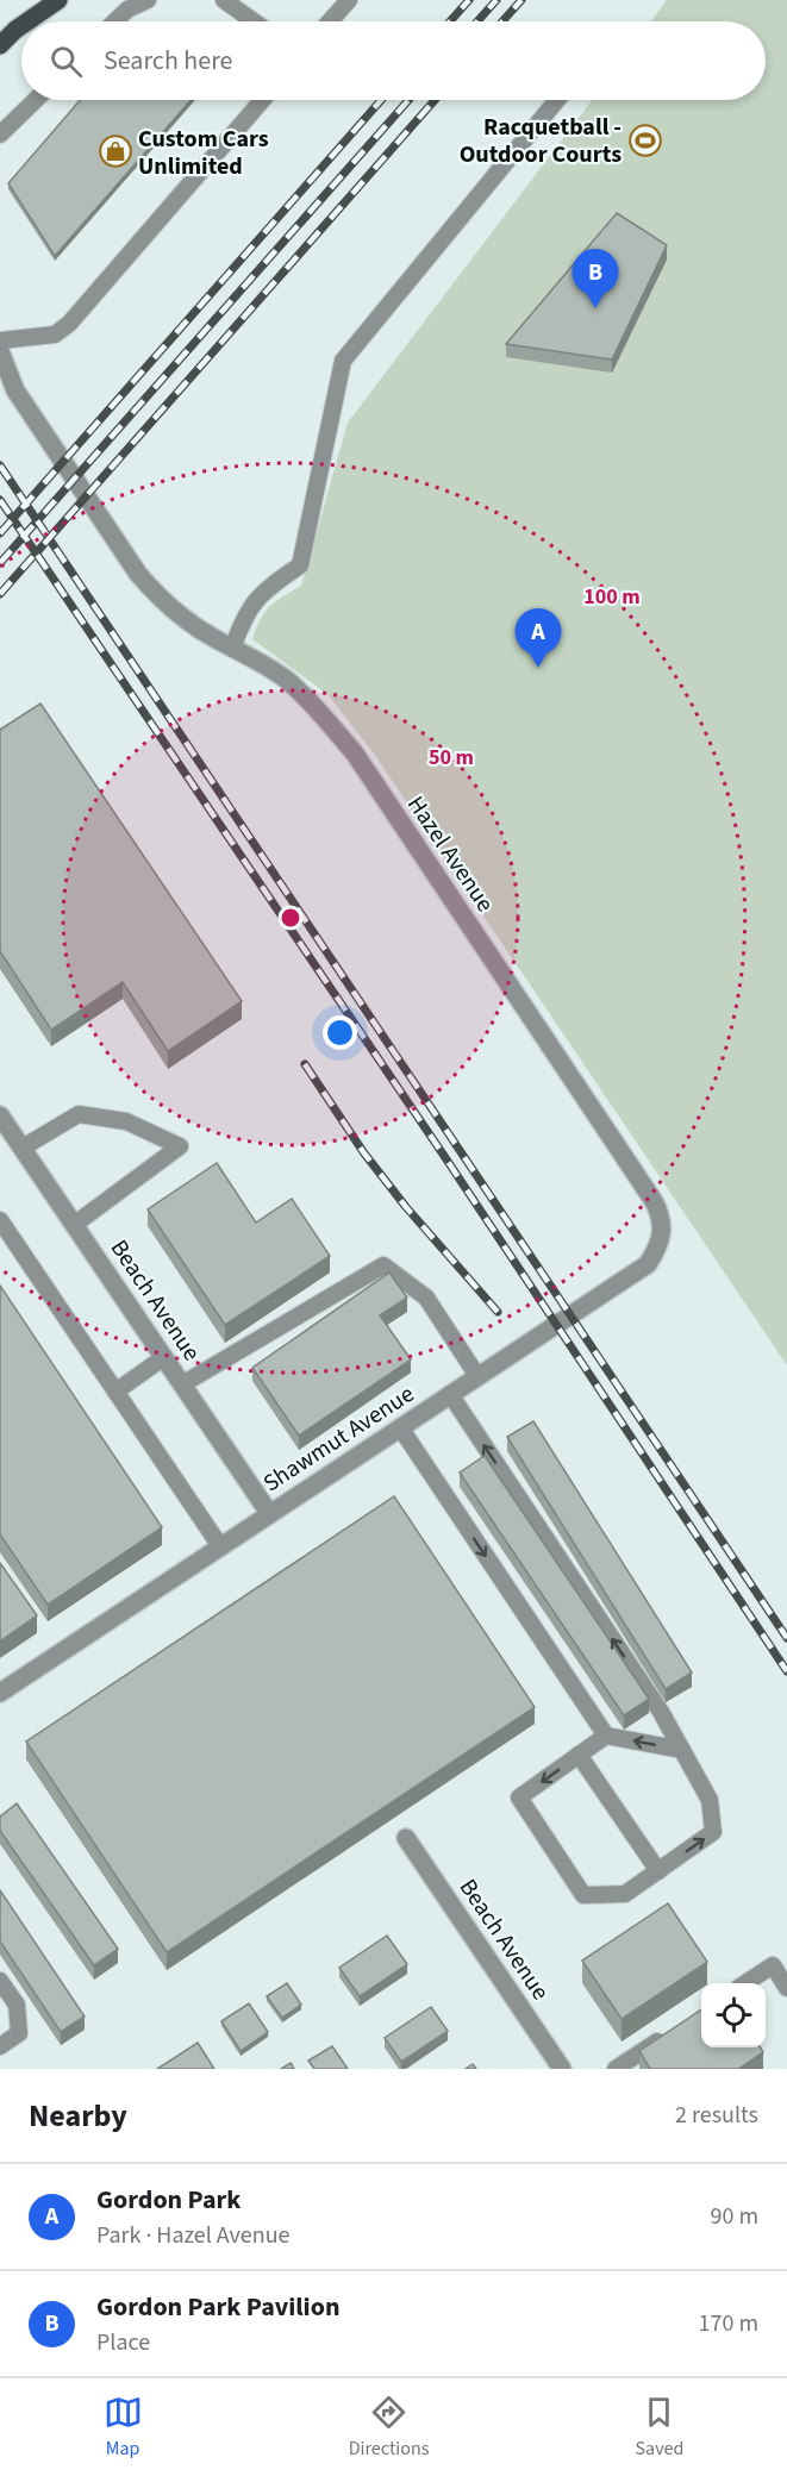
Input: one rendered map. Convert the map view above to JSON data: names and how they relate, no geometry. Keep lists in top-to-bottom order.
{
  "streets": {
    "street": ["Hazel Avenue", "Beach Avenue", "Shawmut Avenue"]
  },
  "crossings": [
    ["Hazel Avenue", "Shawmut Avenue"],
    ["Beach Avenue", "Shawmut Avenue"]
  ],
  "places": {
    "sports": ["Racquetball - Outdoor Courts"],
    "shop": ["Custom Cars Unlimited"]
  },
  "page": {
    "search": "Search here",
    "pins": ["B", "A"],
    "heading": ["Nearby", "2 results"],
    "list": [
      {
        "mark": "A",
        "name": "Gordon Park",
        "note": "Park · Hazel Avenue",
        "value": "90 m"
      },
      {
        "mark": "B",
        "name": "Gordon Park Pavilion",
        "note": "Place",
        "value": "170 m"
      }
    ],
    "nav": ["Map", "Directions", "Saved"]
  },
  "rings": ["100 m", "50 m"]
}
